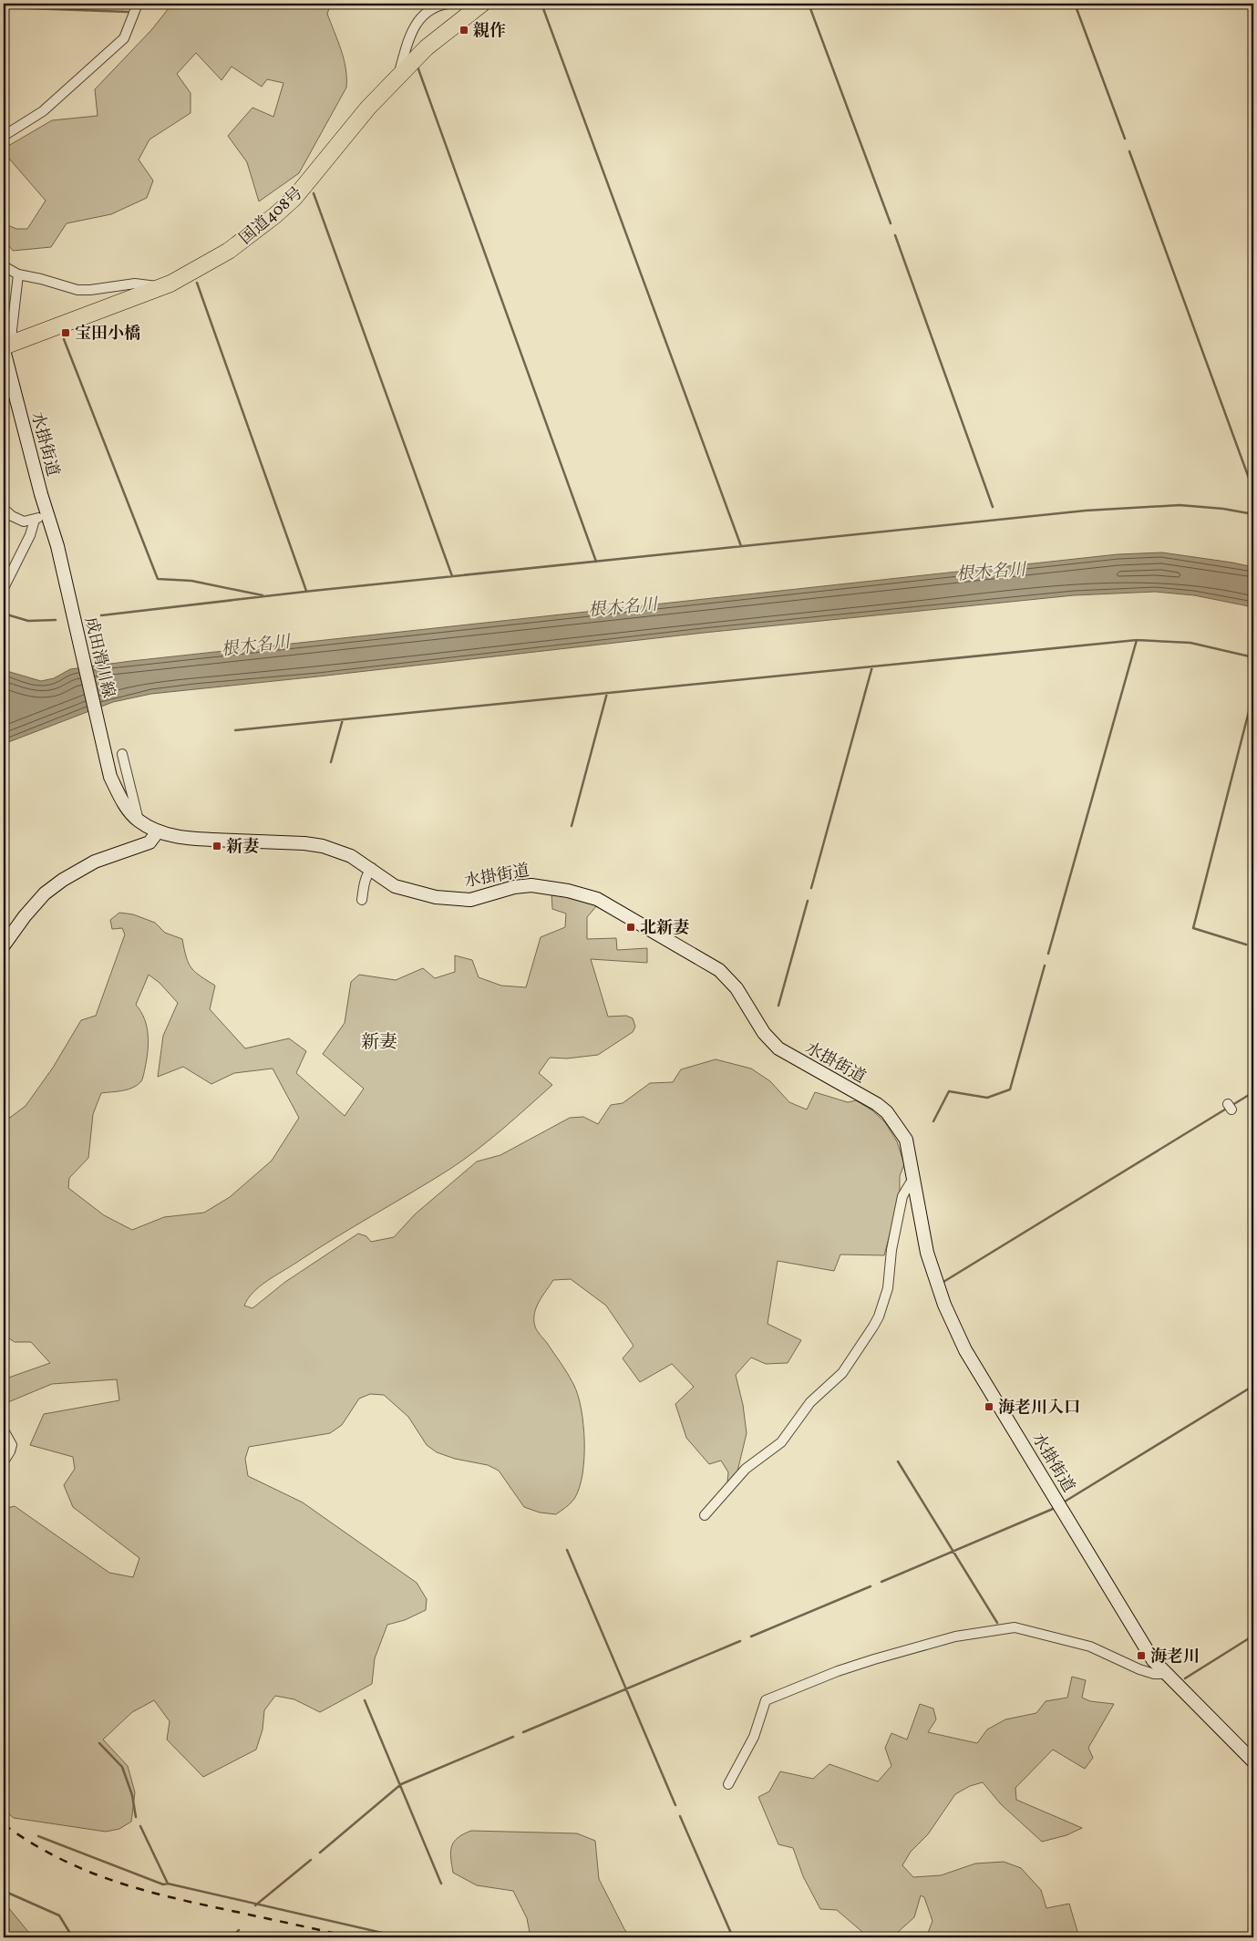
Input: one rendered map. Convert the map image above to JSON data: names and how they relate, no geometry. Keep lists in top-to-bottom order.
{
  "streets": {
    "highway": ["国道408号"],
    "main road": ["水掛街道", "成田滑川線"]
  },
  "crossings": [
    ["国道408号", "水掛街道"],
    ["水掛街道", "成田滑川線"]
  ],
  "districts": ["新妻"],
  "water": ["根木名川"],
  "places": {
    "transit": [
      "親作",
      "宝田小橋",
      "新妻",
      "北新妻",
      "海老川入口",
      "海老川"
    ]
  }
}
